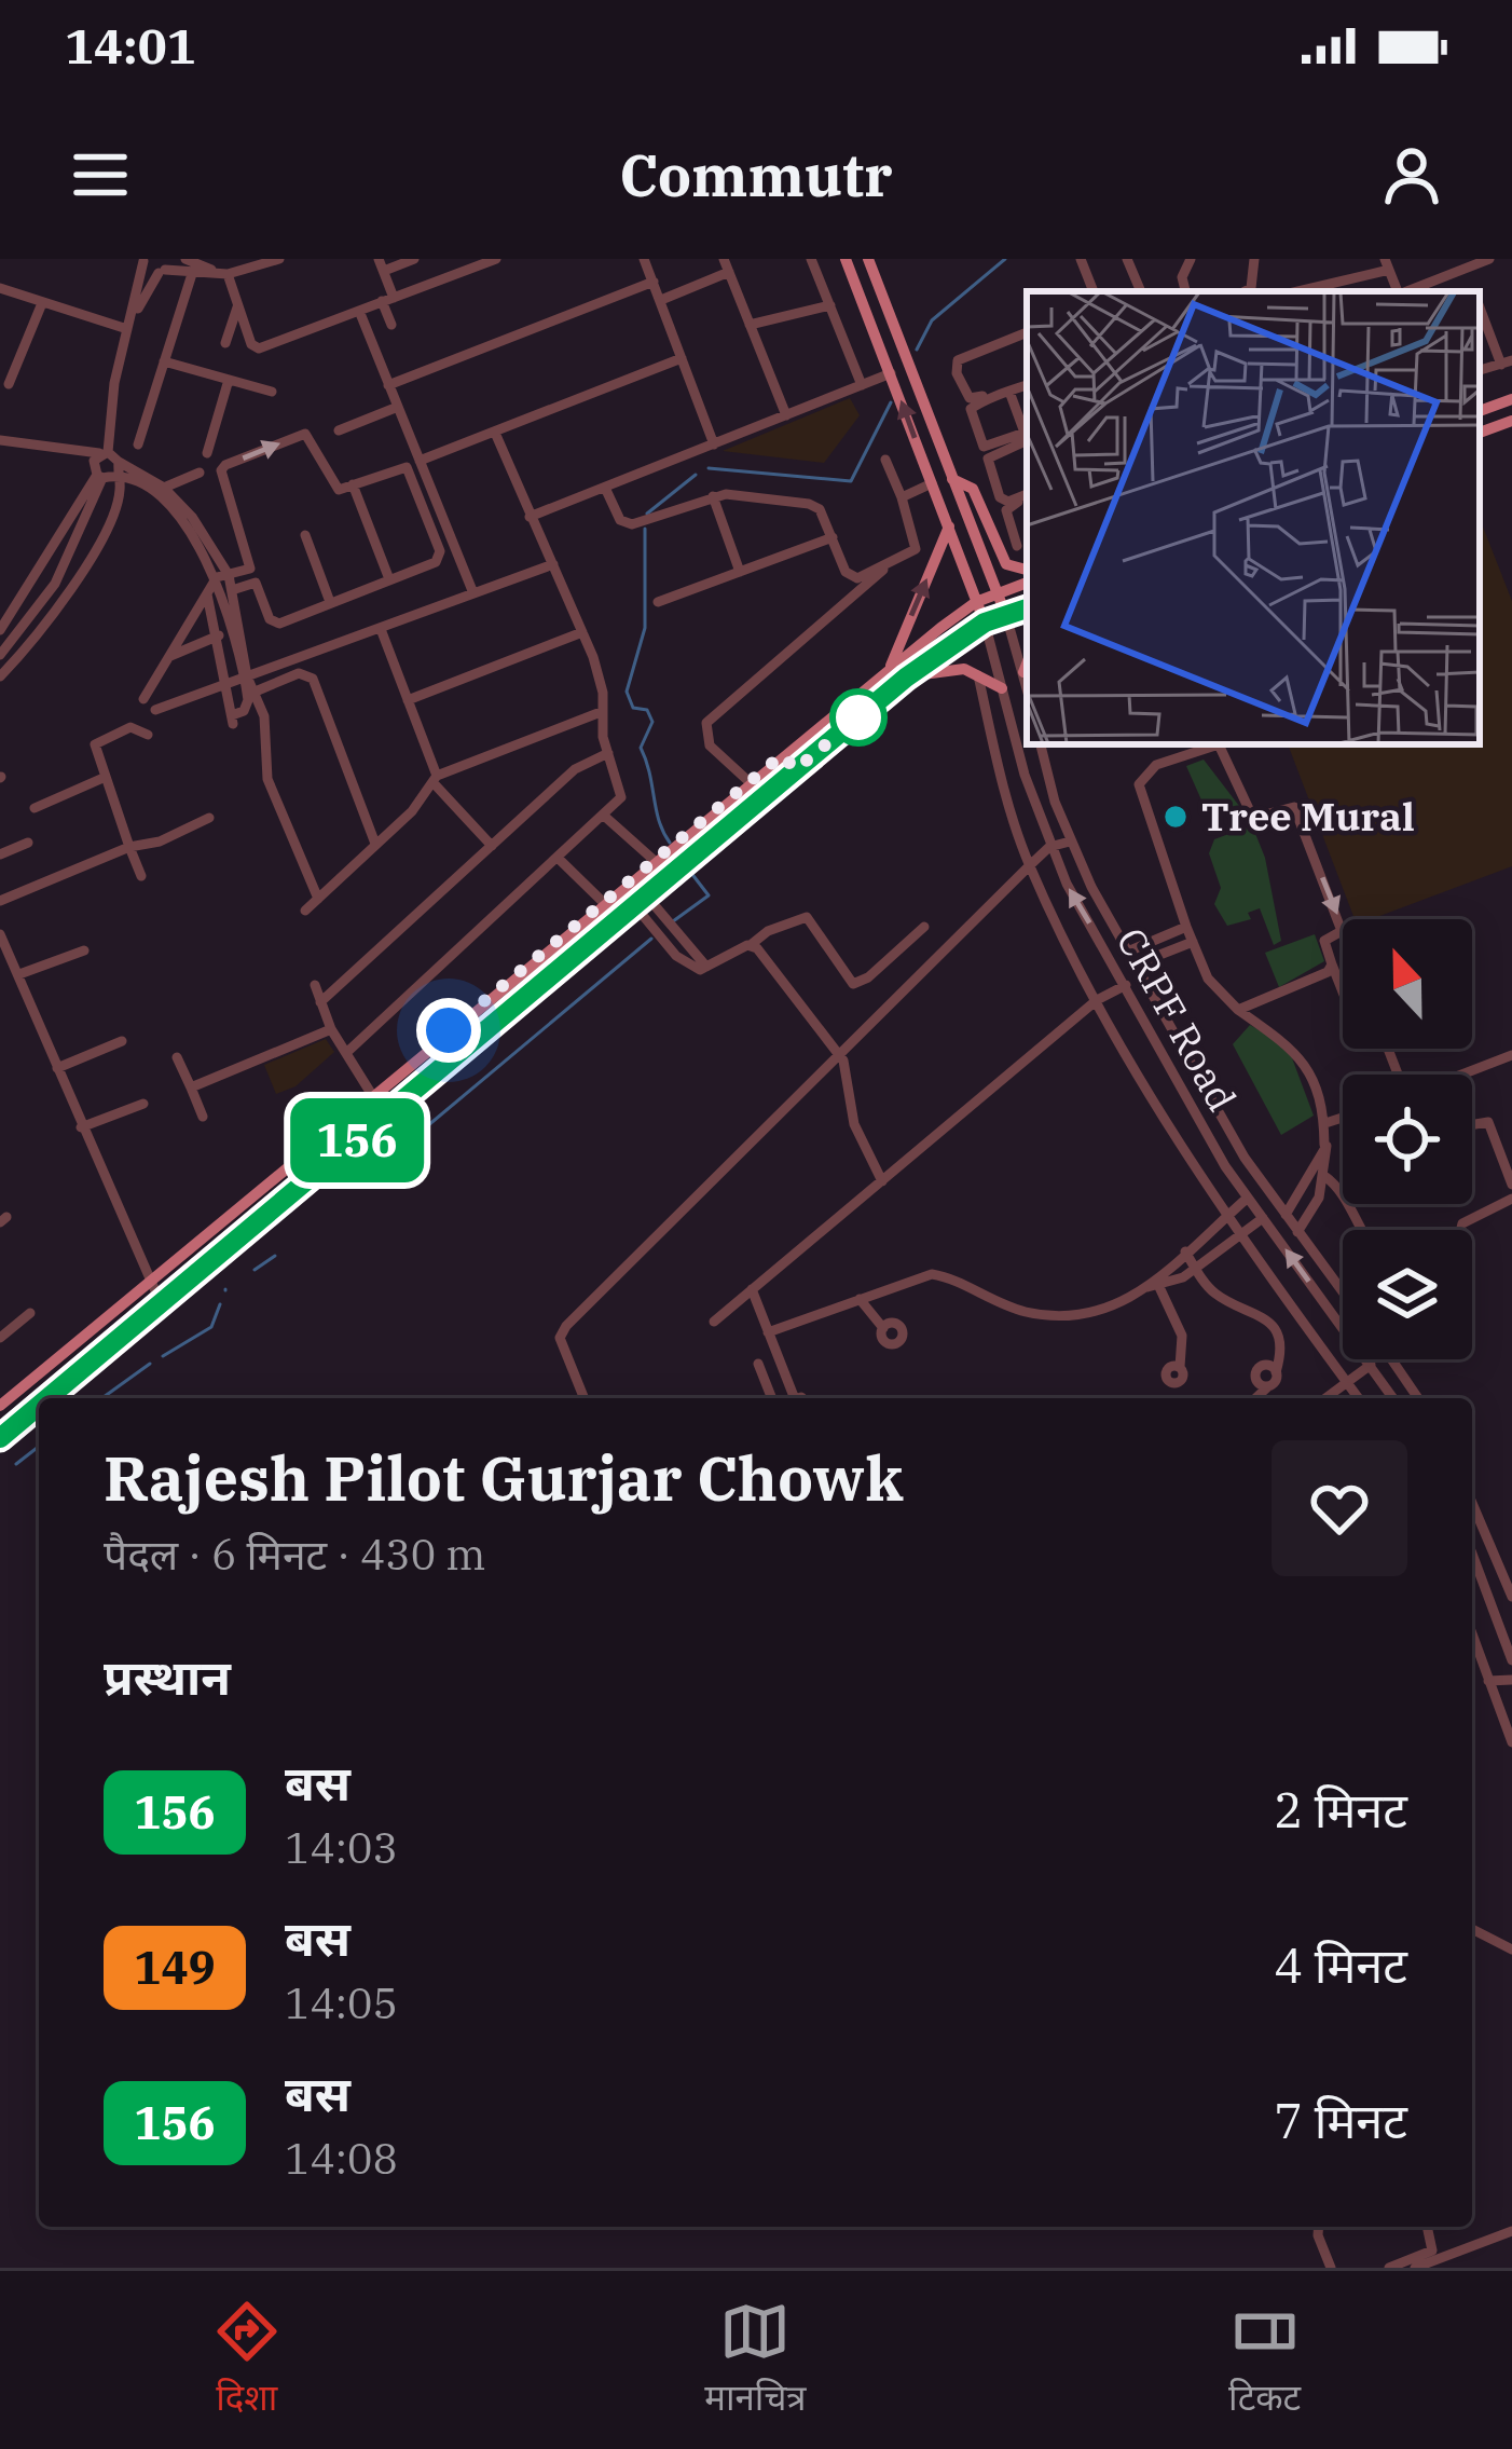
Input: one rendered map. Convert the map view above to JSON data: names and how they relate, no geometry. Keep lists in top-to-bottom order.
{
  "streets": {
    "street": ["CRPF Road"]
  },
  "places": ["Tree Mural"],
  "lines": ["bus line 156"],
  "north": "top",
  "page": {
    "status": "14:01",
    "header": "Commutr",
    "on_map": "156",
    "heading": [
      ["Rajesh Pilot Gurjar Chowk", "पैदल · 6 मिनट · 430 m"],
      "प्रस्थान"
    ],
    "list": [
      {
        "mark": "156",
        "name": "बस",
        "note": "14:03",
        "value": "2 मिनट"
      },
      {
        "mark": "149",
        "name": "बस",
        "note": "14:05",
        "value": "4 मिनट"
      },
      {
        "mark": "156",
        "name": "बस",
        "note": "14:08",
        "value": "7 मिनट"
      }
    ],
    "tabs": ["दिशा", "मानचित्र", "टिकट"]
  }
}
